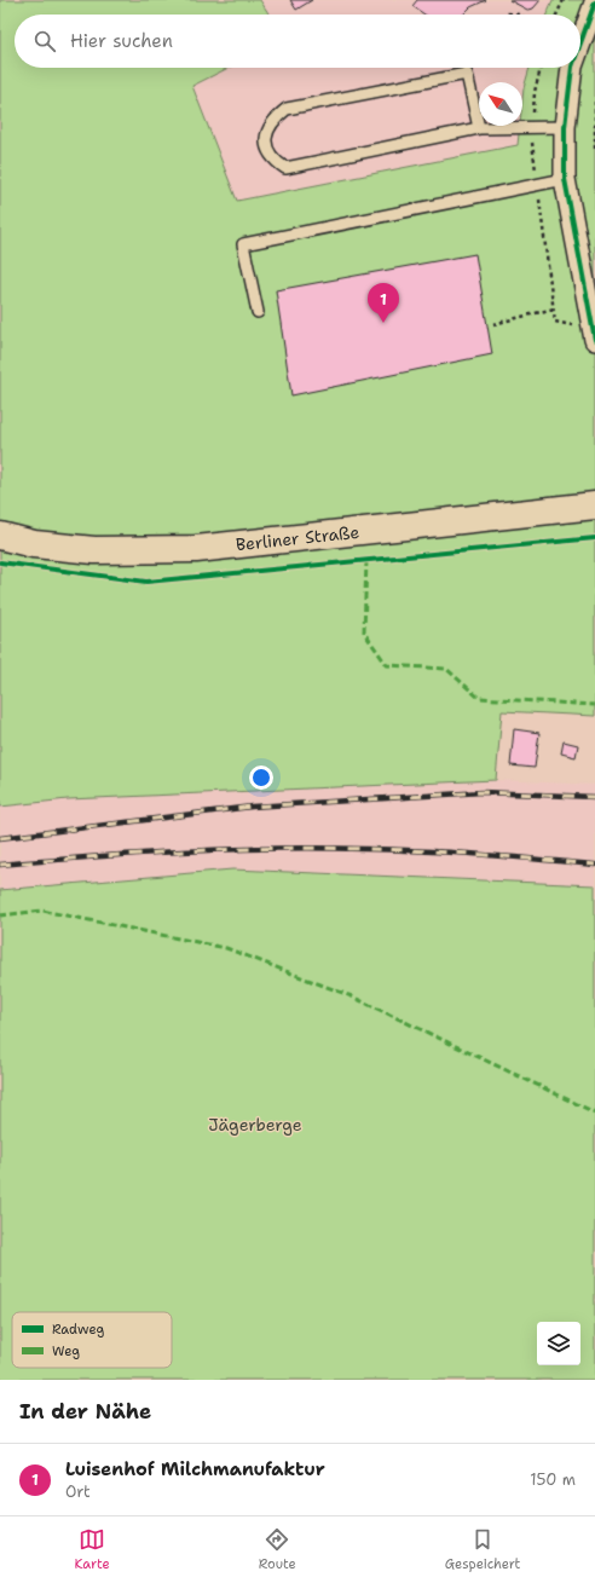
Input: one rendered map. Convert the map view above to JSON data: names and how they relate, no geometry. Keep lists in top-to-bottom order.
{
  "streets": {
    "main road": ["Berliner Straße"]
  },
  "parks": ["Jägerberge"],
  "legend": ["Radweg", "Weg"],
  "north": "top left",
  "page": {
    "search": "Hier suchen",
    "pins": "1",
    "heading": "In der Nähe",
    "list": [
      {
        "mark": "1",
        "name": "Luisenhof Milchmanufaktur",
        "note": "Ort",
        "value": "150 m"
      }
    ],
    "nav": ["Karte", "Route", "Gespeichert"]
  }
}
